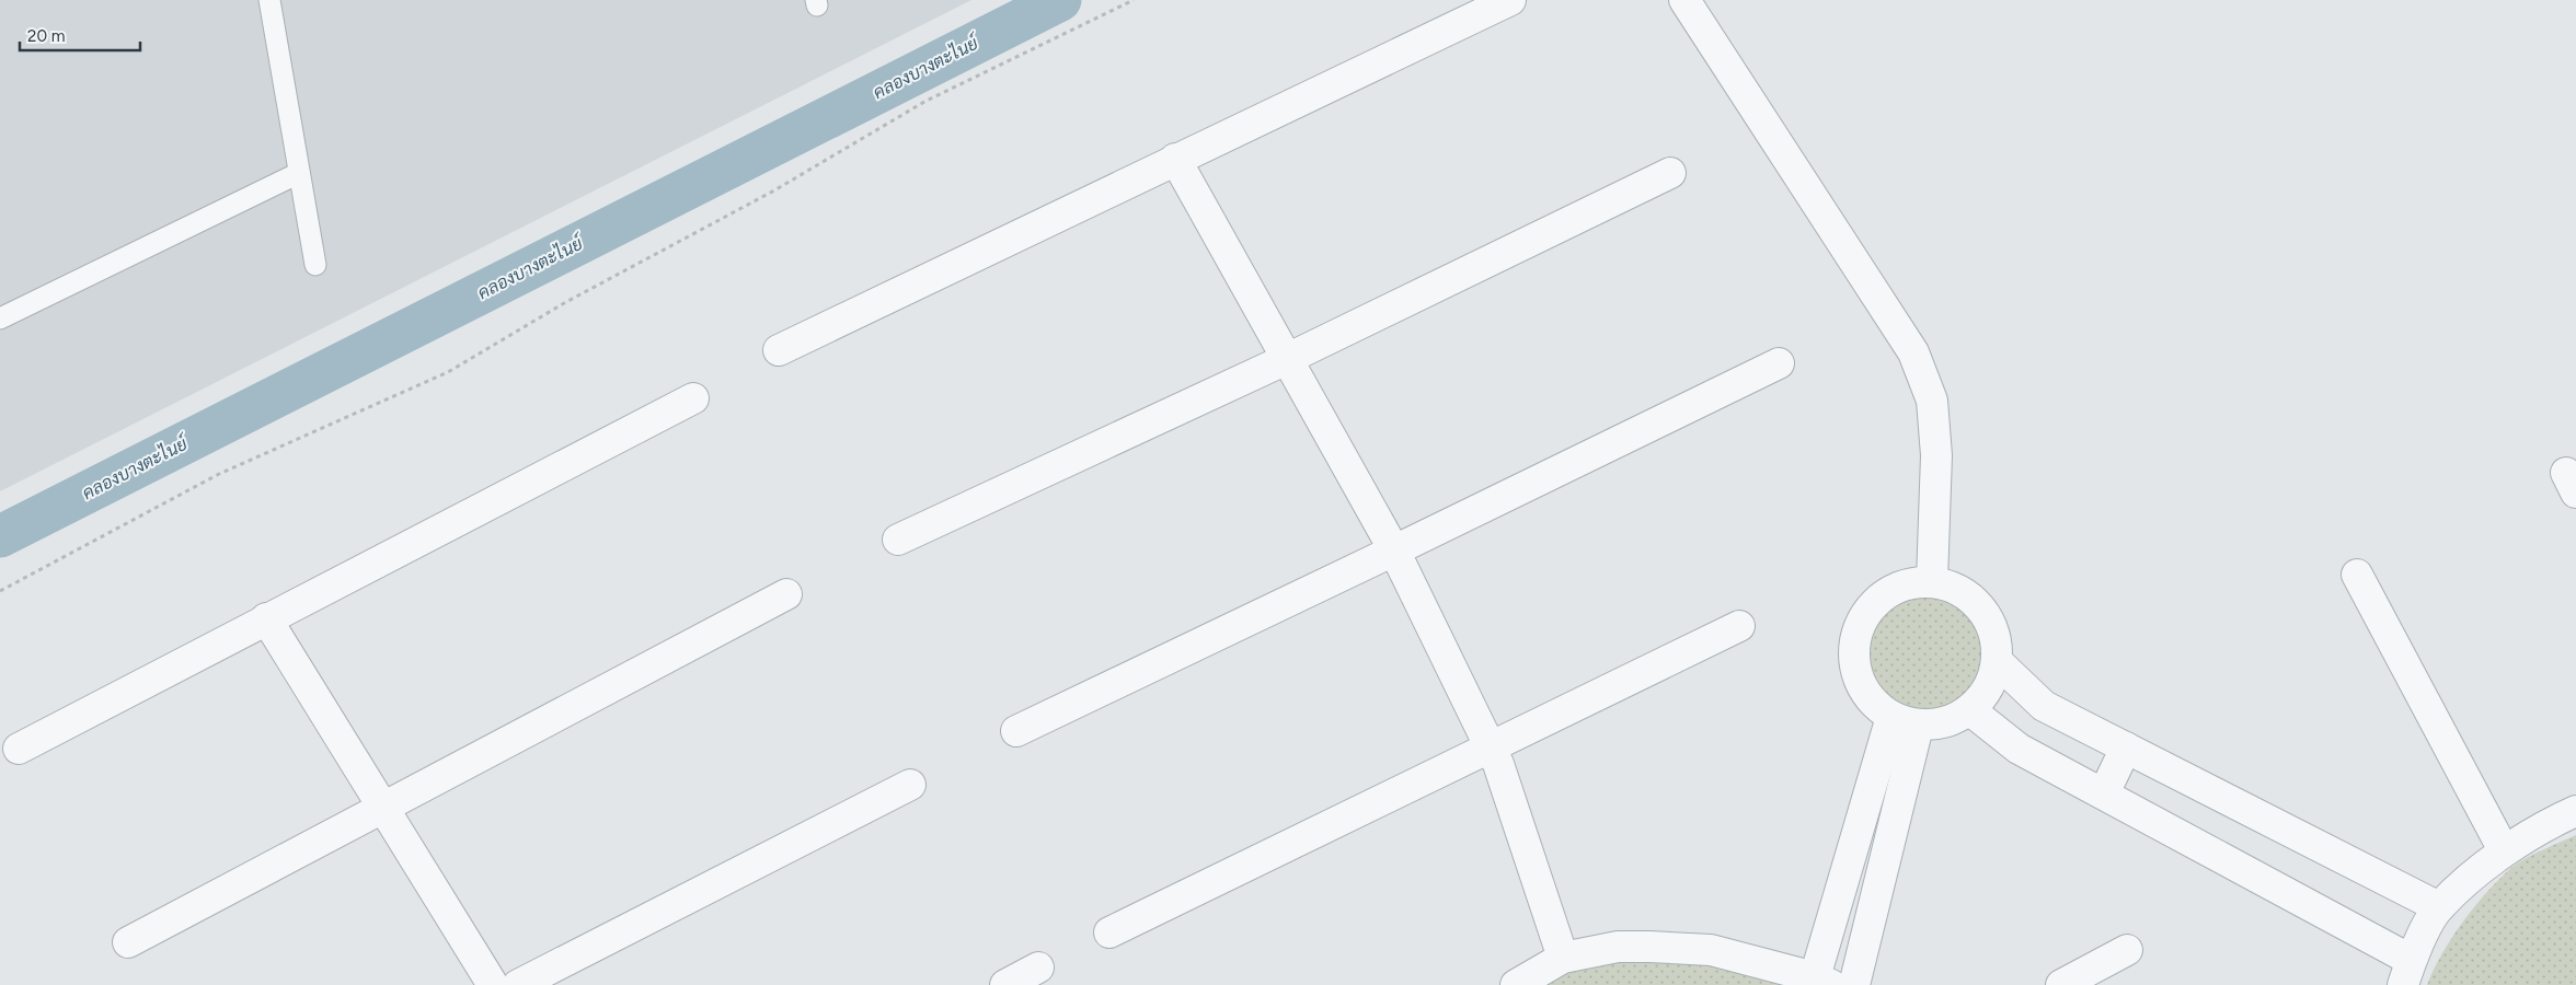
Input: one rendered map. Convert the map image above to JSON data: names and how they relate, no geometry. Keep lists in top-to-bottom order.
{
  "water": ["คลองบางตะไนย์"],
  "scale_bar": "20 m"
}
